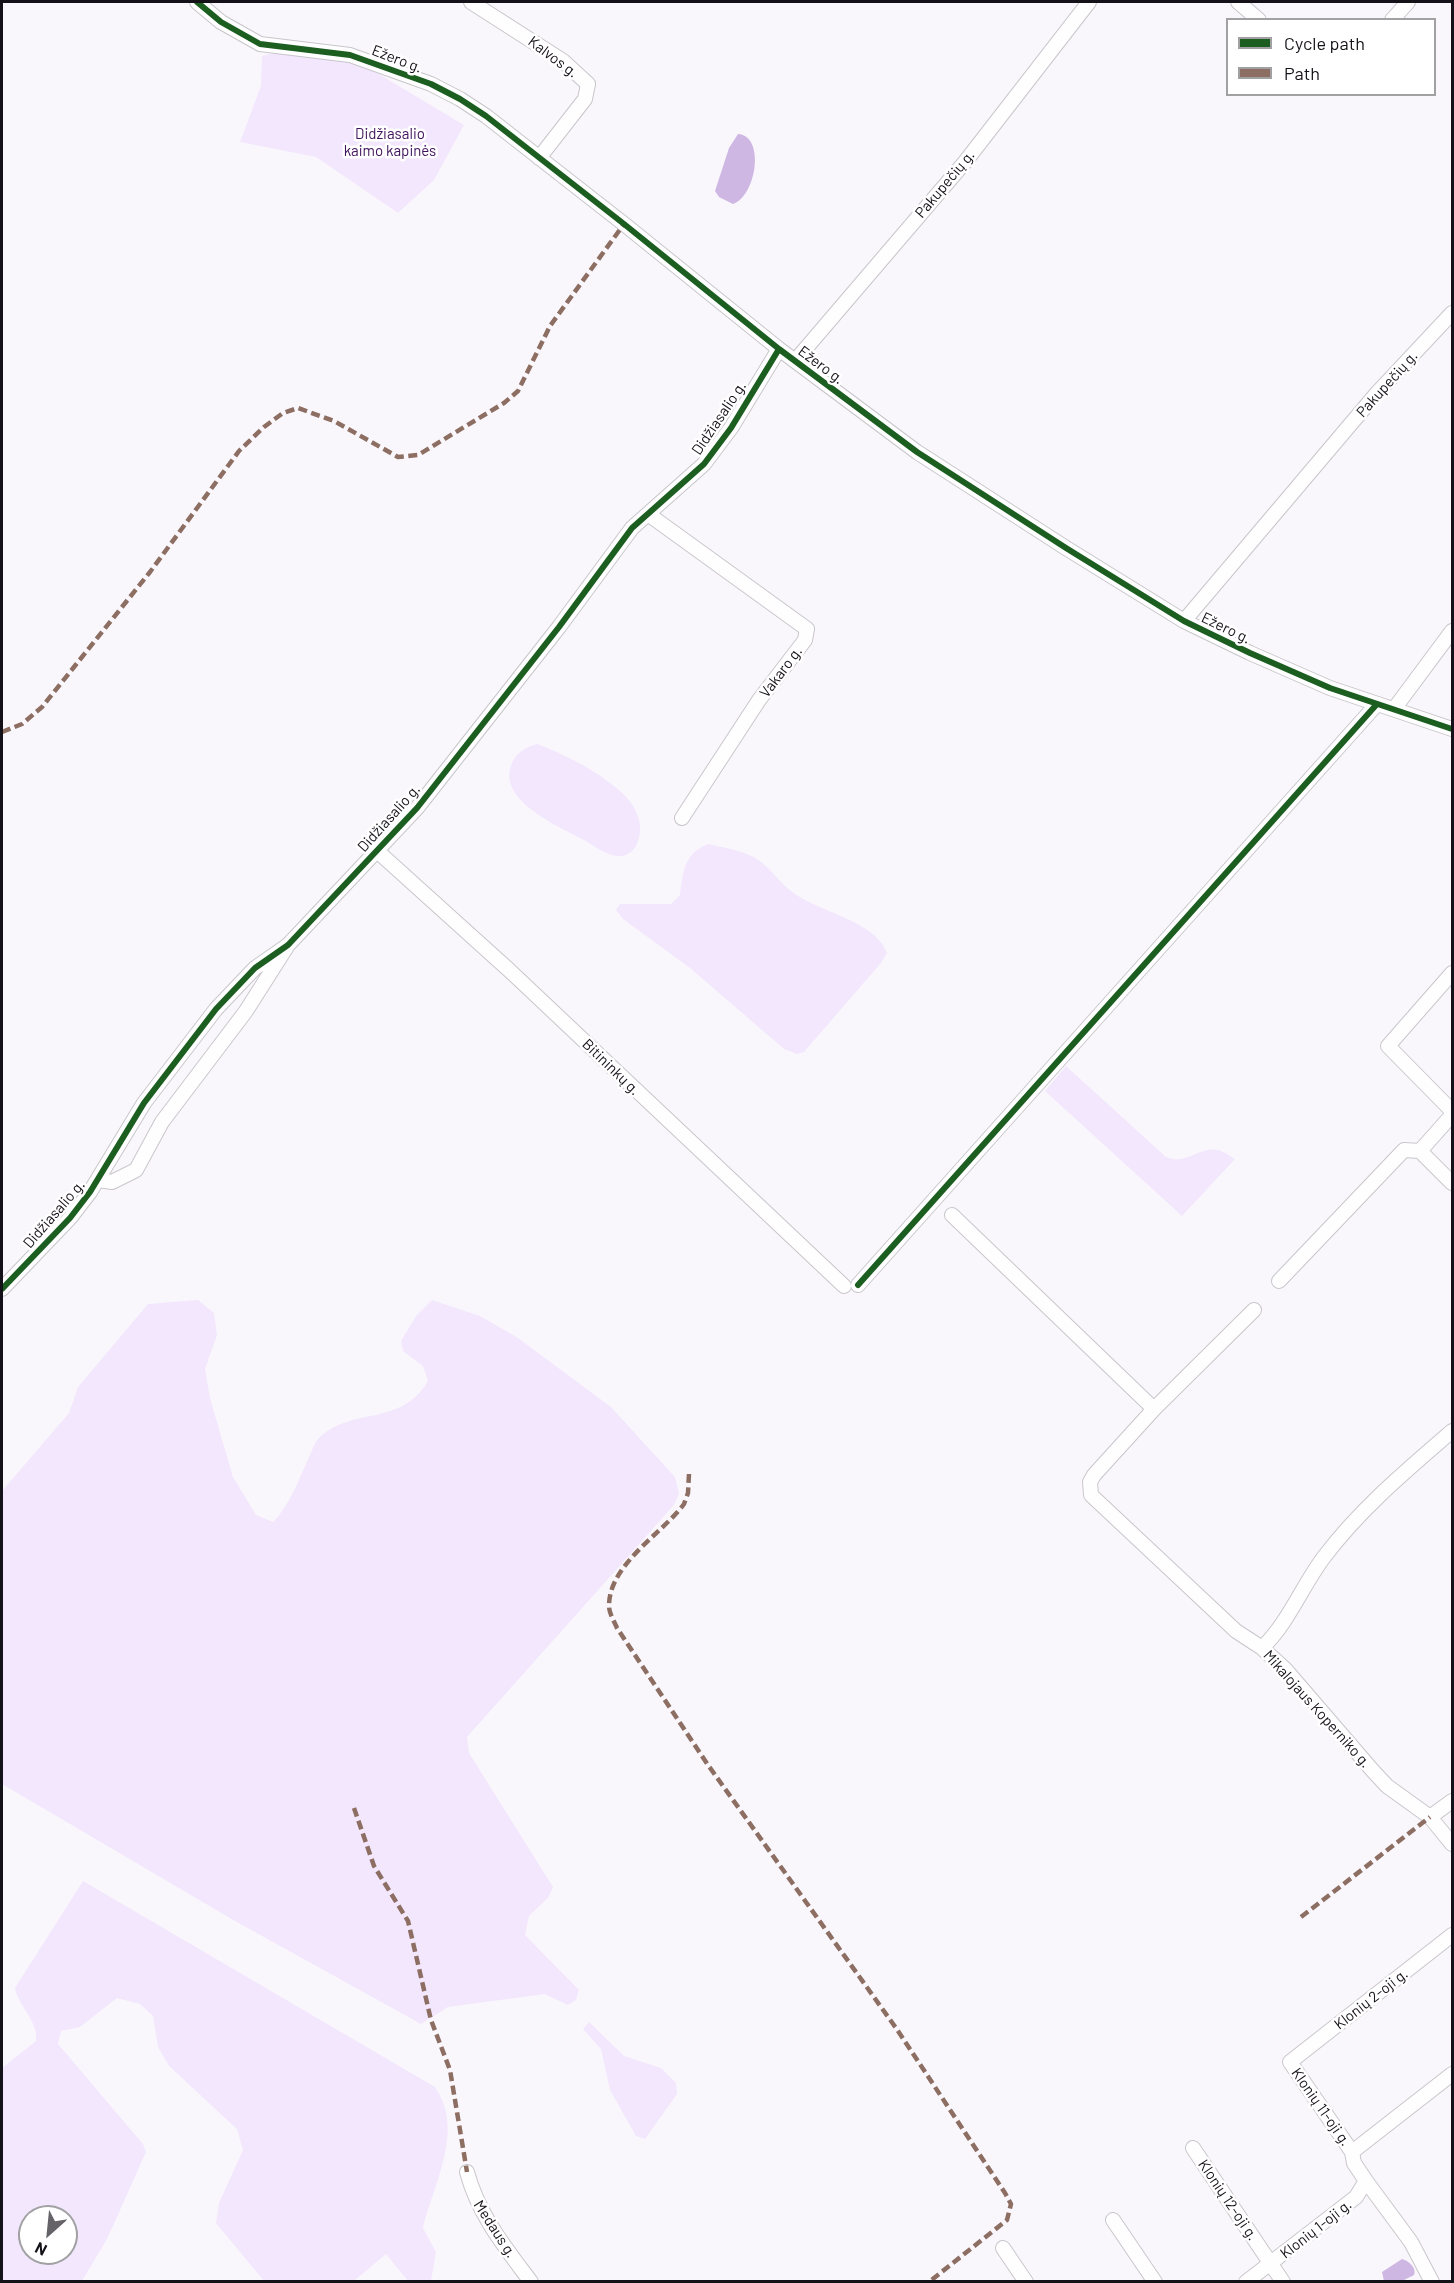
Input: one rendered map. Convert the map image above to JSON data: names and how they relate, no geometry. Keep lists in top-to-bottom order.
{
  "streets": {
    "street": [
      "Kalvos g.",
      "Ežero g.",
      "Pakupečių g.",
      "Didžiasalio g.",
      "Vakaro g.",
      "Bitininkų g.",
      "Mikalojaus Koperniko g.",
      "Klonių 2-oji g.",
      "Klonių 11-oji g.",
      "Klonių 12-oji g.",
      "Medaus g.",
      "Klonių 1-oji g."
    ]
  },
  "crossings": [
    ["Kalvos g.", "Ežero g."],
    ["Ežero g.", "Pakupečių g."],
    ["Ežero g.", "Didžiasalio g."],
    ["Ežero g.", "Bitininkų g."],
    ["Didžiasalio g.", "Vakaro g."],
    ["Didžiasalio g.", "Bitininkų g."],
    ["Klonių 2-oji g.", "Klonių 11-oji g."],
    ["Klonių 12-oji g.", "Klonių 1-oji g."]
  ],
  "parks": ["Didžiasalio kaimo kapinės"],
  "legend": ["Cycle path", "Path"],
  "north": "bottom left"
}
